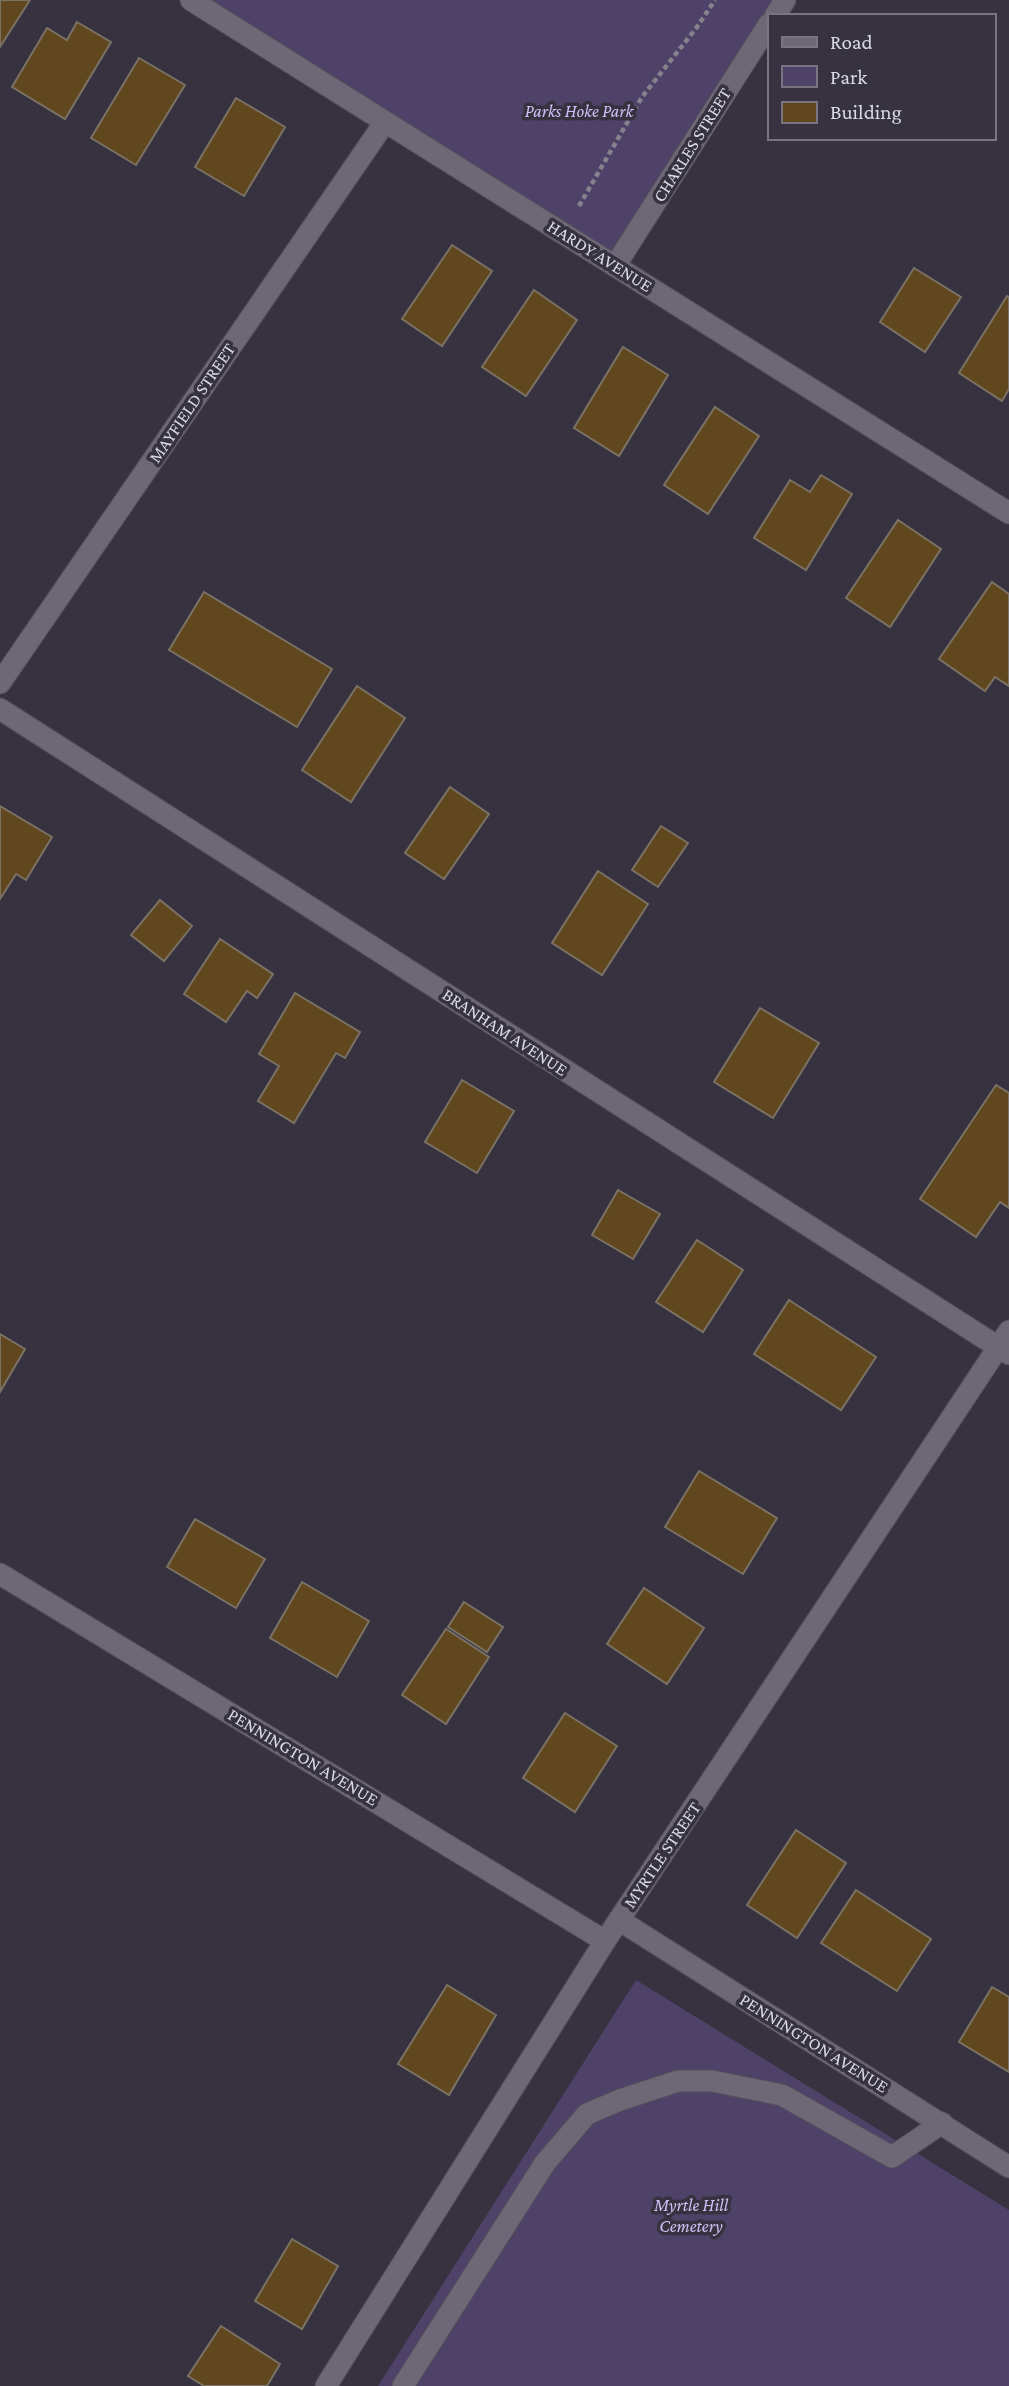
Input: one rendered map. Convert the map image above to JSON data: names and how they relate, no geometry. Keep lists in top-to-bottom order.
{
  "streets": {
    "street": [
      "CHARLES STREET",
      "HARDY AVENUE",
      "MAYFIELD STREET",
      "BRANHAM AVENUE",
      "PENNINGTON AVENUE",
      "MYRTLE STREET"
    ]
  },
  "crossings": [
    ["CHARLES STREET", "HARDY AVENUE"],
    ["HARDY AVENUE", "MAYFIELD STREET"],
    ["BRANHAM AVENUE", "MYRTLE STREET"],
    ["PENNINGTON AVENUE", "MYRTLE STREET"]
  ],
  "parks": ["Parks Hoke Park", "Myrtle Hill Cemetery"],
  "legend": ["Road", "Park", "Building"]
}
